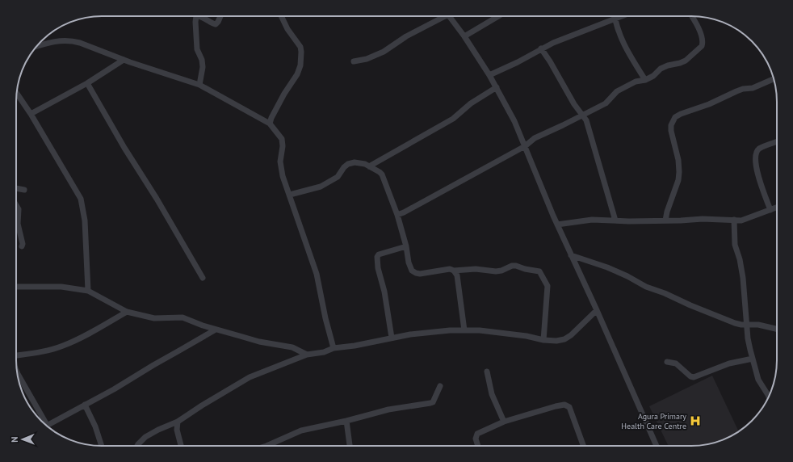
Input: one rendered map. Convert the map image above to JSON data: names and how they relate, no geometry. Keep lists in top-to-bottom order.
{
  "places": {
    "hospital": ["Agura Primary Health Care Centre"]
  },
  "north": "left"
}
